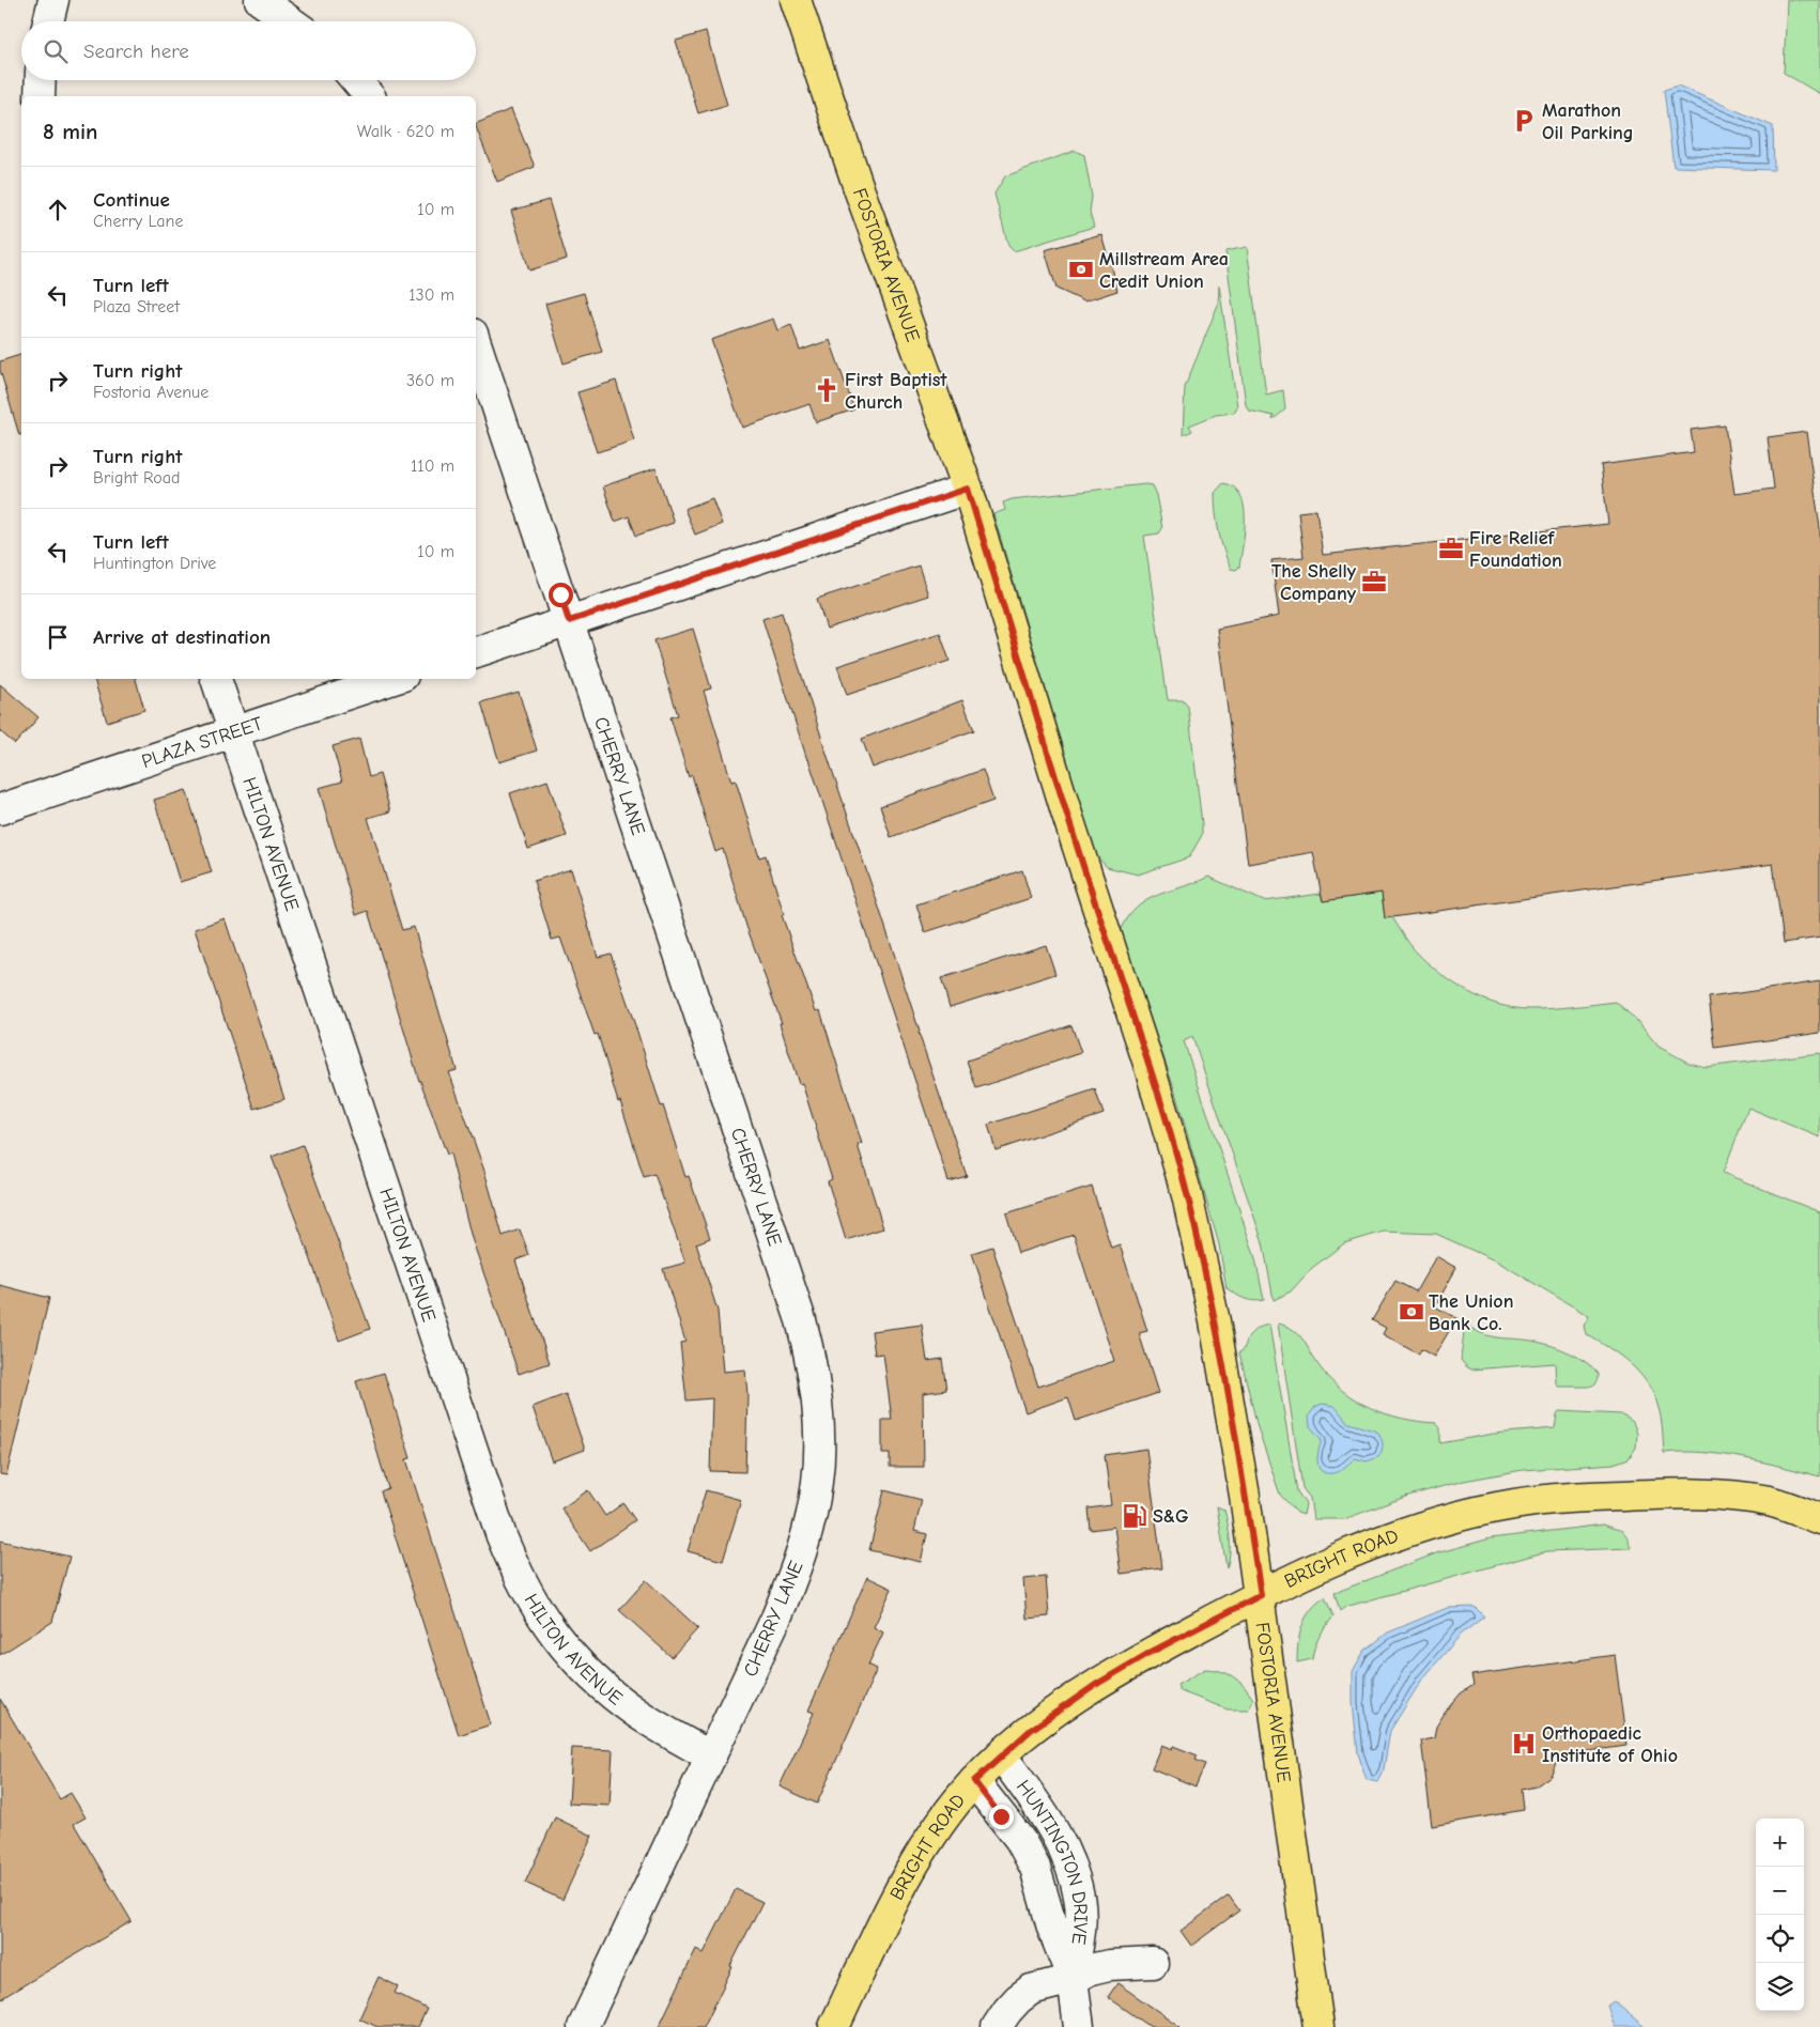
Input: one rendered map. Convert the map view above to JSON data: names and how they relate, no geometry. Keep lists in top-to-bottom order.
{
  "streets": {
    "main road": ["FOSTORIA AVENUE", "BRIGHT ROAD"],
    "street": [
      "PLAZA STREET",
      "CHERRY LANE",
      "HILTON AVENUE",
      "HUNTINGTON DRIVE"
    ]
  },
  "crossings": [
    ["FOSTORIA AVENUE", "BRIGHT ROAD"],
    ["PLAZA STREET", "HILTON AVENUE"],
    ["CHERRY LANE", "HILTON AVENUE"],
    ["BRIGHT ROAD", "HUNTINGTON DRIVE"]
  ],
  "places": {
    "parking": ["Marathon Oil Parking"],
    "bank": ["Millstream Area Credit Union", "The Union Bank Co."],
    "church": ["First Baptist Church"],
    "office": ["Fire Relief Foundation", "The Shelly Company"],
    "fuel station": ["S&G"],
    "hospital": ["Orthopaedic Institute of Ohio"]
  },
  "page": {
    "search": "Search here",
    "heading": ["8 min", "Walk · 620 m"],
    "list": [
      ["Continue", "Cherry Lane", "10 m"],
      ["Turn left", "Plaza Street", "130 m"],
      ["Turn right", "Fostoria Avenue", "360 m"],
      ["Turn right", "Bright Road", "110 m"],
      ["Turn left", "Huntington Drive", "10 m"],
      "Arrive at destination"
    ],
    "map_buttons": ["+", "−"]
  }
}
